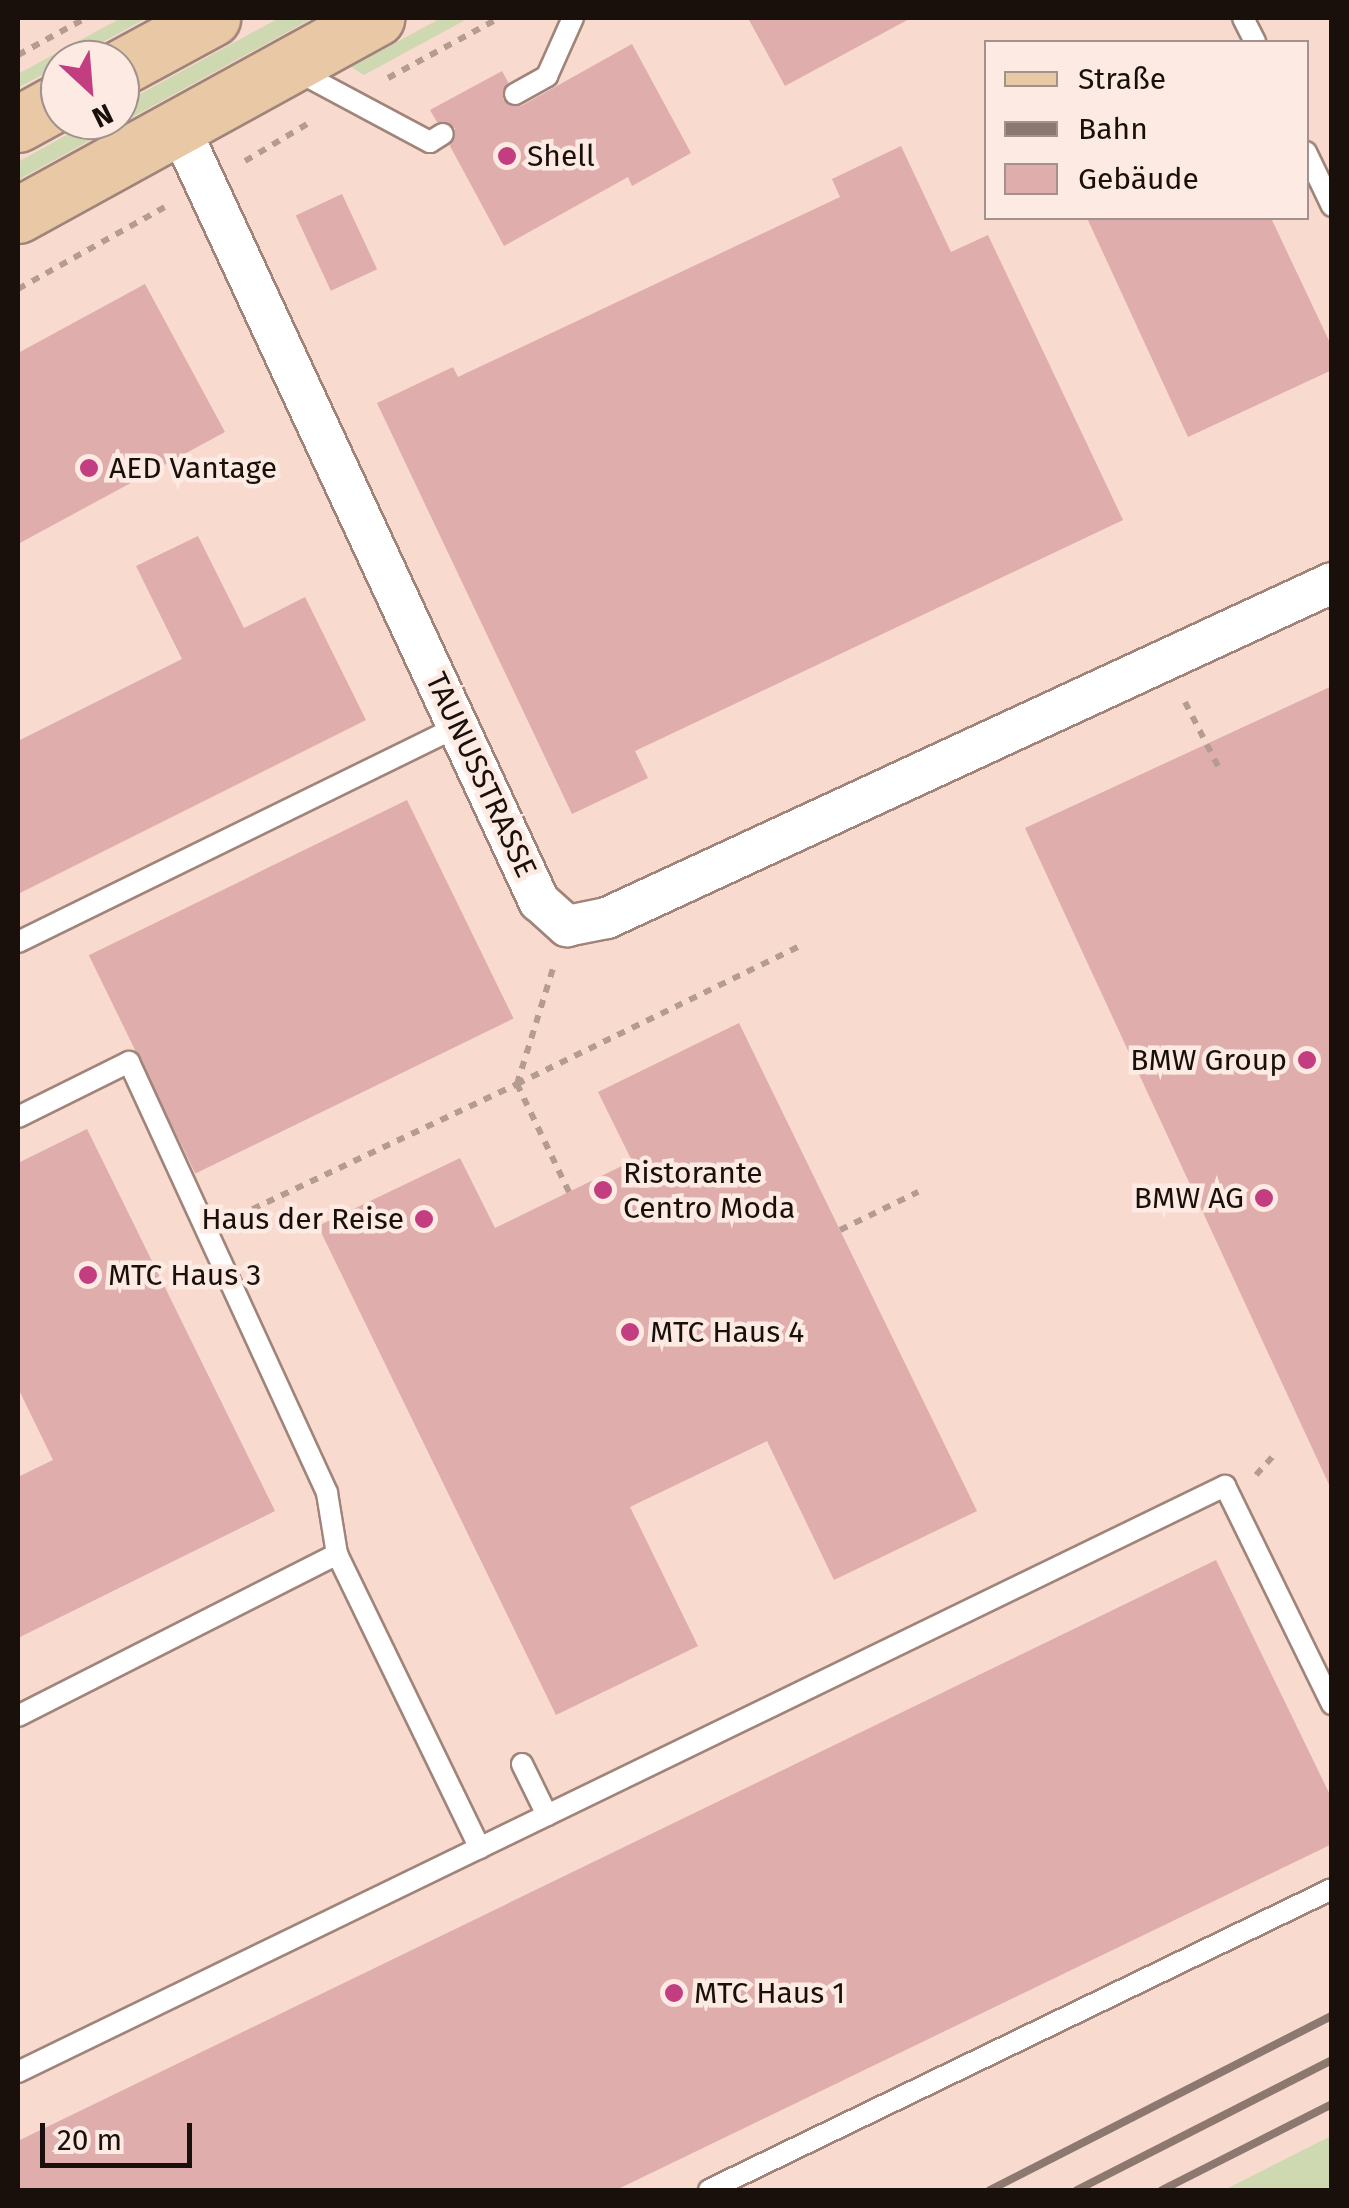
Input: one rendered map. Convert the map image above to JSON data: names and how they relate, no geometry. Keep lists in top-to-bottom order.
{
  "streets": {
    "street": ["TAUNUSSTRASSE"]
  },
  "places": [
    "Shell",
    "AED Vantage",
    "BMW Group",
    "Ristorante Centro Moda",
    "BMW AG",
    "Haus der Reise",
    "MTC Haus 3",
    "MTC Haus 4",
    "MTC Haus 1"
  ],
  "legend": ["Straße", "Bahn", "Gebäude"],
  "scale_bar": "20 m",
  "north": "bottom right"
}
